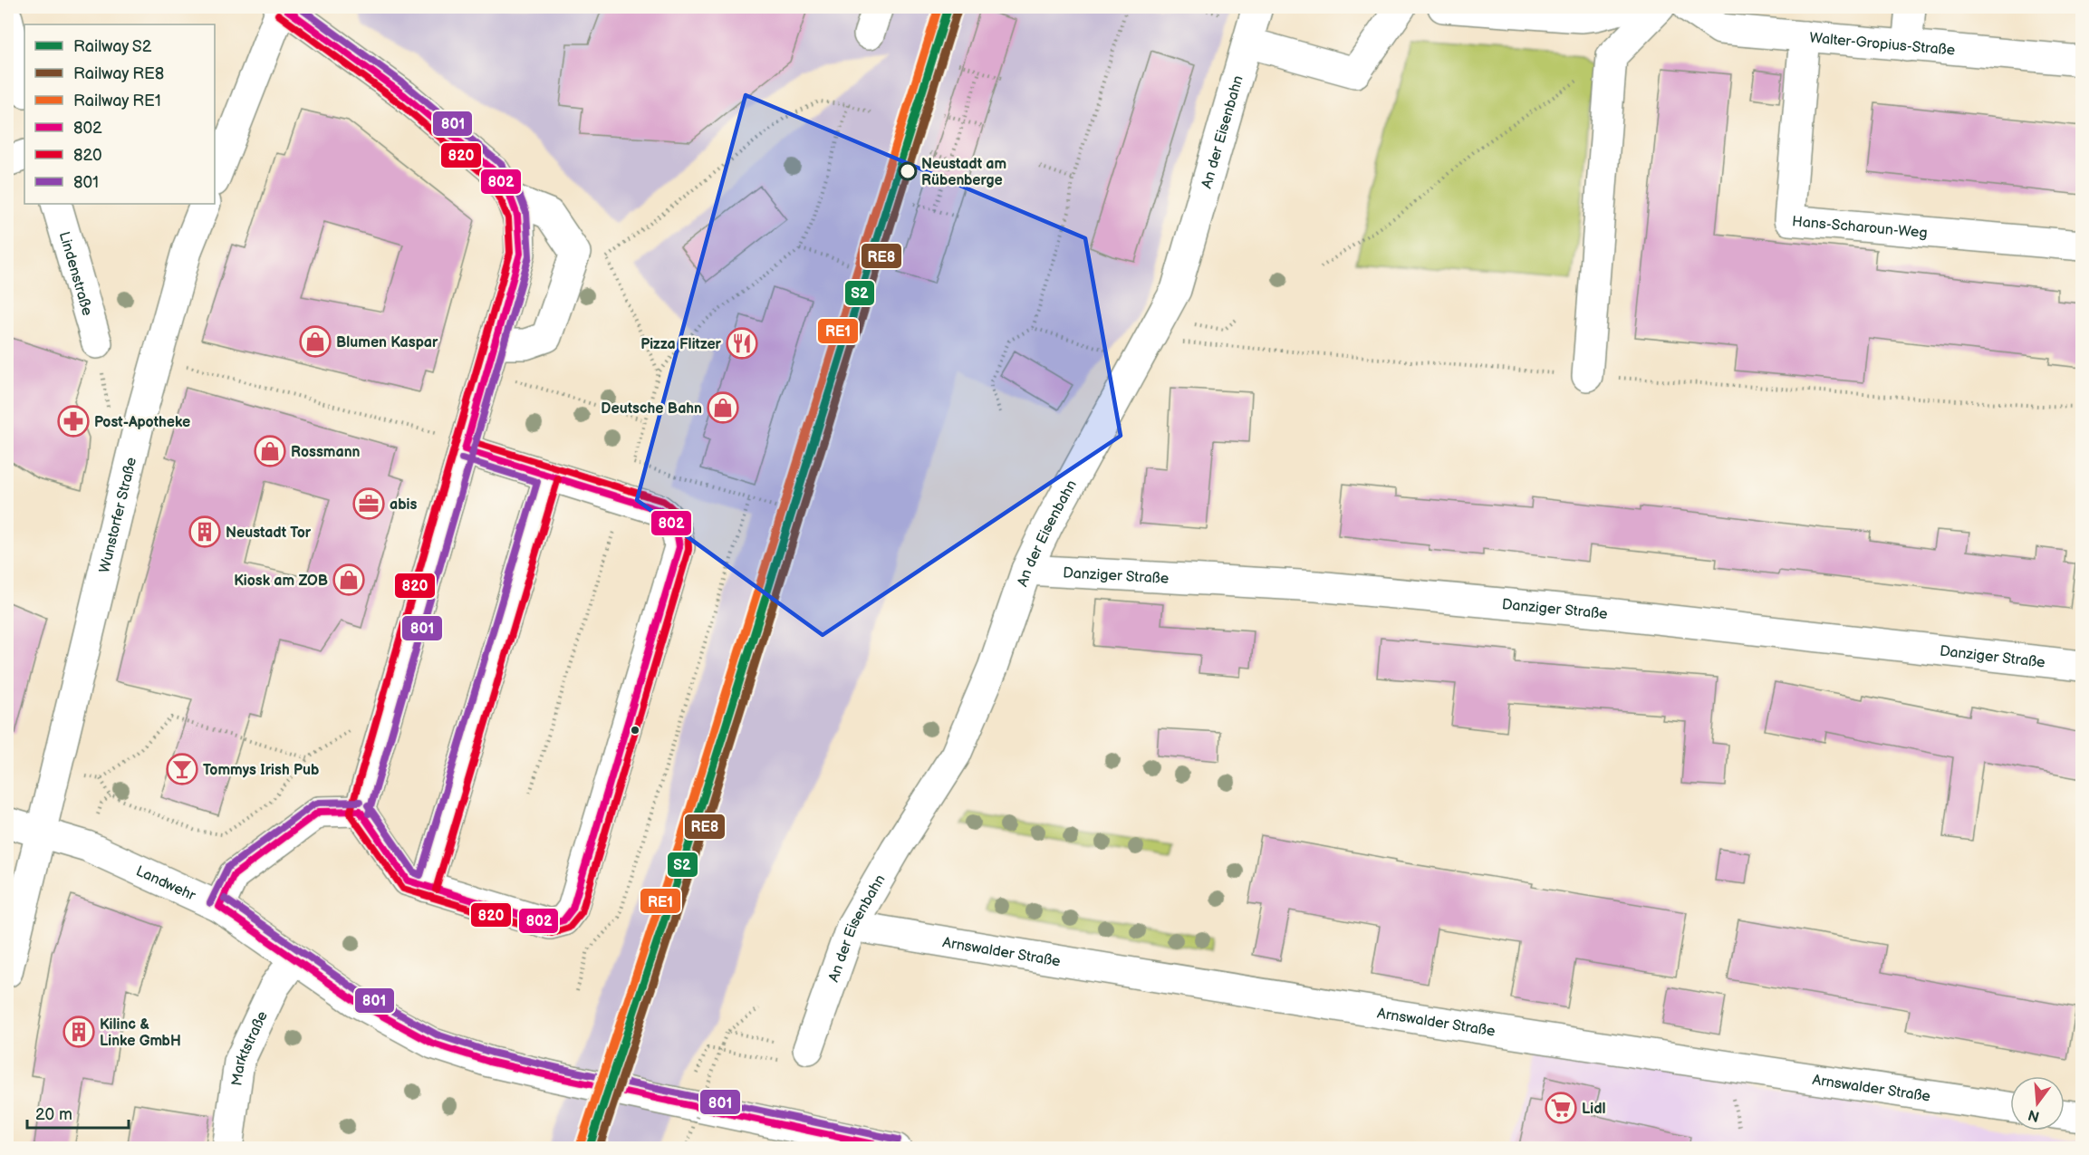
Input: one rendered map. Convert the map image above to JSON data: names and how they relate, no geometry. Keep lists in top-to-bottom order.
{
  "streets": {
    "street": [
      "Walter-Gropius-Straße",
      "An der Eisenbahn",
      "Hans-Scharoun-Weg",
      "Lindenstraße",
      "Wunstorfer Straße",
      "Danziger Straße",
      "Landwehr",
      "Arnswalder Straße",
      "Marktstraße"
    ]
  },
  "crossings": [
    ["Walter-Gropius-Straße", "Hans-Scharoun-Weg"],
    ["An der Eisenbahn", "Danziger Straße"],
    ["An der Eisenbahn", "Arnswalder Straße"],
    ["Wunstorfer Straße", "Landwehr"],
    ["Landwehr", "Marktstraße"]
  ],
  "places": {
    "other": ["Neustadt am Rübenberge"],
    "shop": [
      "Blumen Kaspar",
      "Deutsche Bahn",
      "Rossmann",
      "Kiosk am ZOB"
    ],
    "restaurant": ["Pizza Flitzer"],
    "pharmacy": ["Post-Apotheke"],
    "office": ["abis"],
    "building": ["Neustadt Tor", "Kilinc & Linke GmbH"],
    "bar": ["Tommys Irish Pub"],
    "supermarket": ["Lidl"]
  },
  "lines": [
    "rail line S2",
    "rail line RE1",
    "transit line 802",
    "transit line 801",
    "rail line RE8",
    "transit line 820"
  ],
  "legend": [
    "Railway S2",
    "Railway RE8",
    "Railway RE1",
    "802",
    "820",
    "801"
  ],
  "scale_bar": "20 m",
  "north": "bottom"
}
